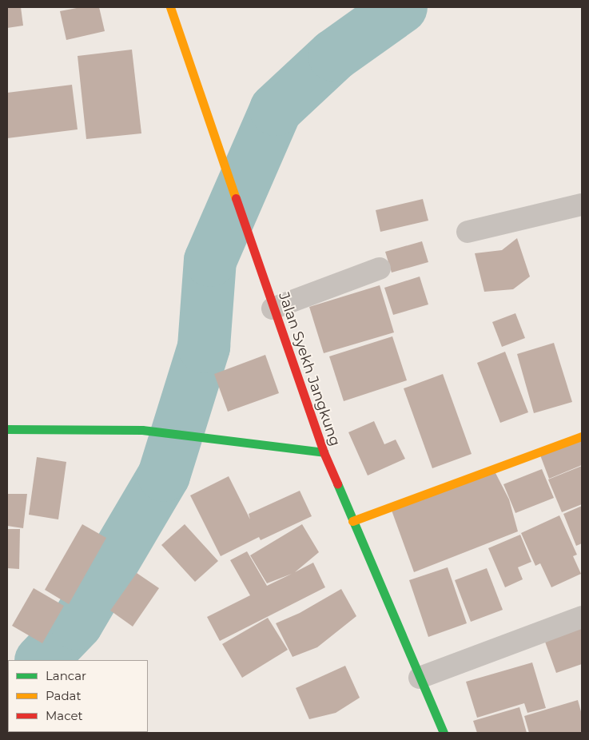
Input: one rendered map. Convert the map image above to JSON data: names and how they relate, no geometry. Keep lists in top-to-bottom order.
{
  "streets": {
    "main road": ["Jalan Syekh Jangkung"]
  },
  "legend": ["Lancar", "Padat", "Macet"]
}
